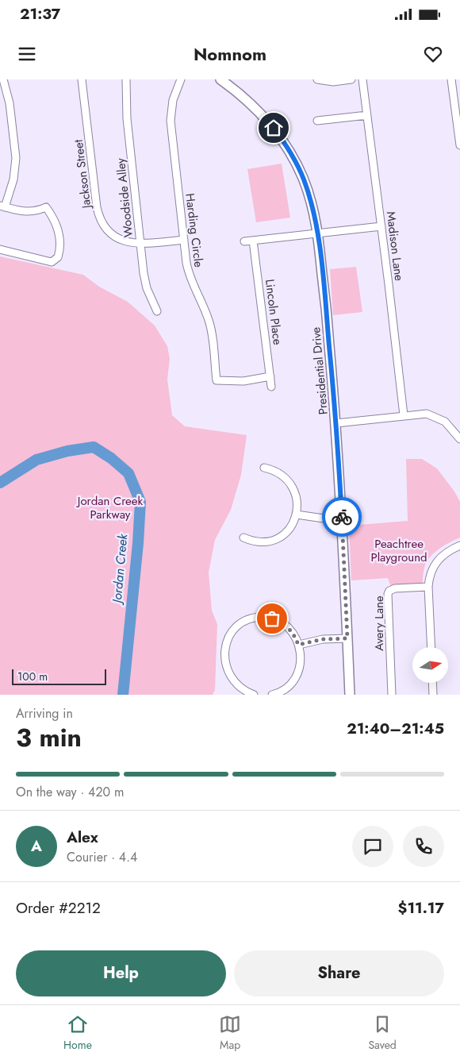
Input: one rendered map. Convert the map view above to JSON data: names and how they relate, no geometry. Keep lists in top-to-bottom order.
{
  "streets": {
    "street": [
      "Jackson Street",
      "Woodside Alley",
      "Harding Circle",
      "Madison Lane",
      "Lincoln Place",
      "Presidential Drive",
      "Avery Lane"
    ]
  },
  "crossings": [
    ["Jackson Street", "Woodside Alley"],
    ["Jackson Street", "Harding Circle"],
    ["Harding Circle", "Lincoln Place"]
  ],
  "water": ["Jordan Creek"],
  "parks": ["Jordan Creek Parkway", "Peachtree Playground"],
  "scale_bar": "100 m",
  "north": "right",
  "page": {
    "status": "21:37",
    "header": "Nomnom",
    "scale": "100 m",
    "heading": ["3 min", "Arriving in", "21:40–21:45"],
    "panel": [
      "Alex",
      "Courier · 4.4",
      "Order #2212",
      "$11.17"
    ],
    "bar": "On the way · 420 m",
    "round": "A",
    "buttons": ["Help", "Share"],
    "tabs": ["Home", "Map", "Saved"]
  }
}
